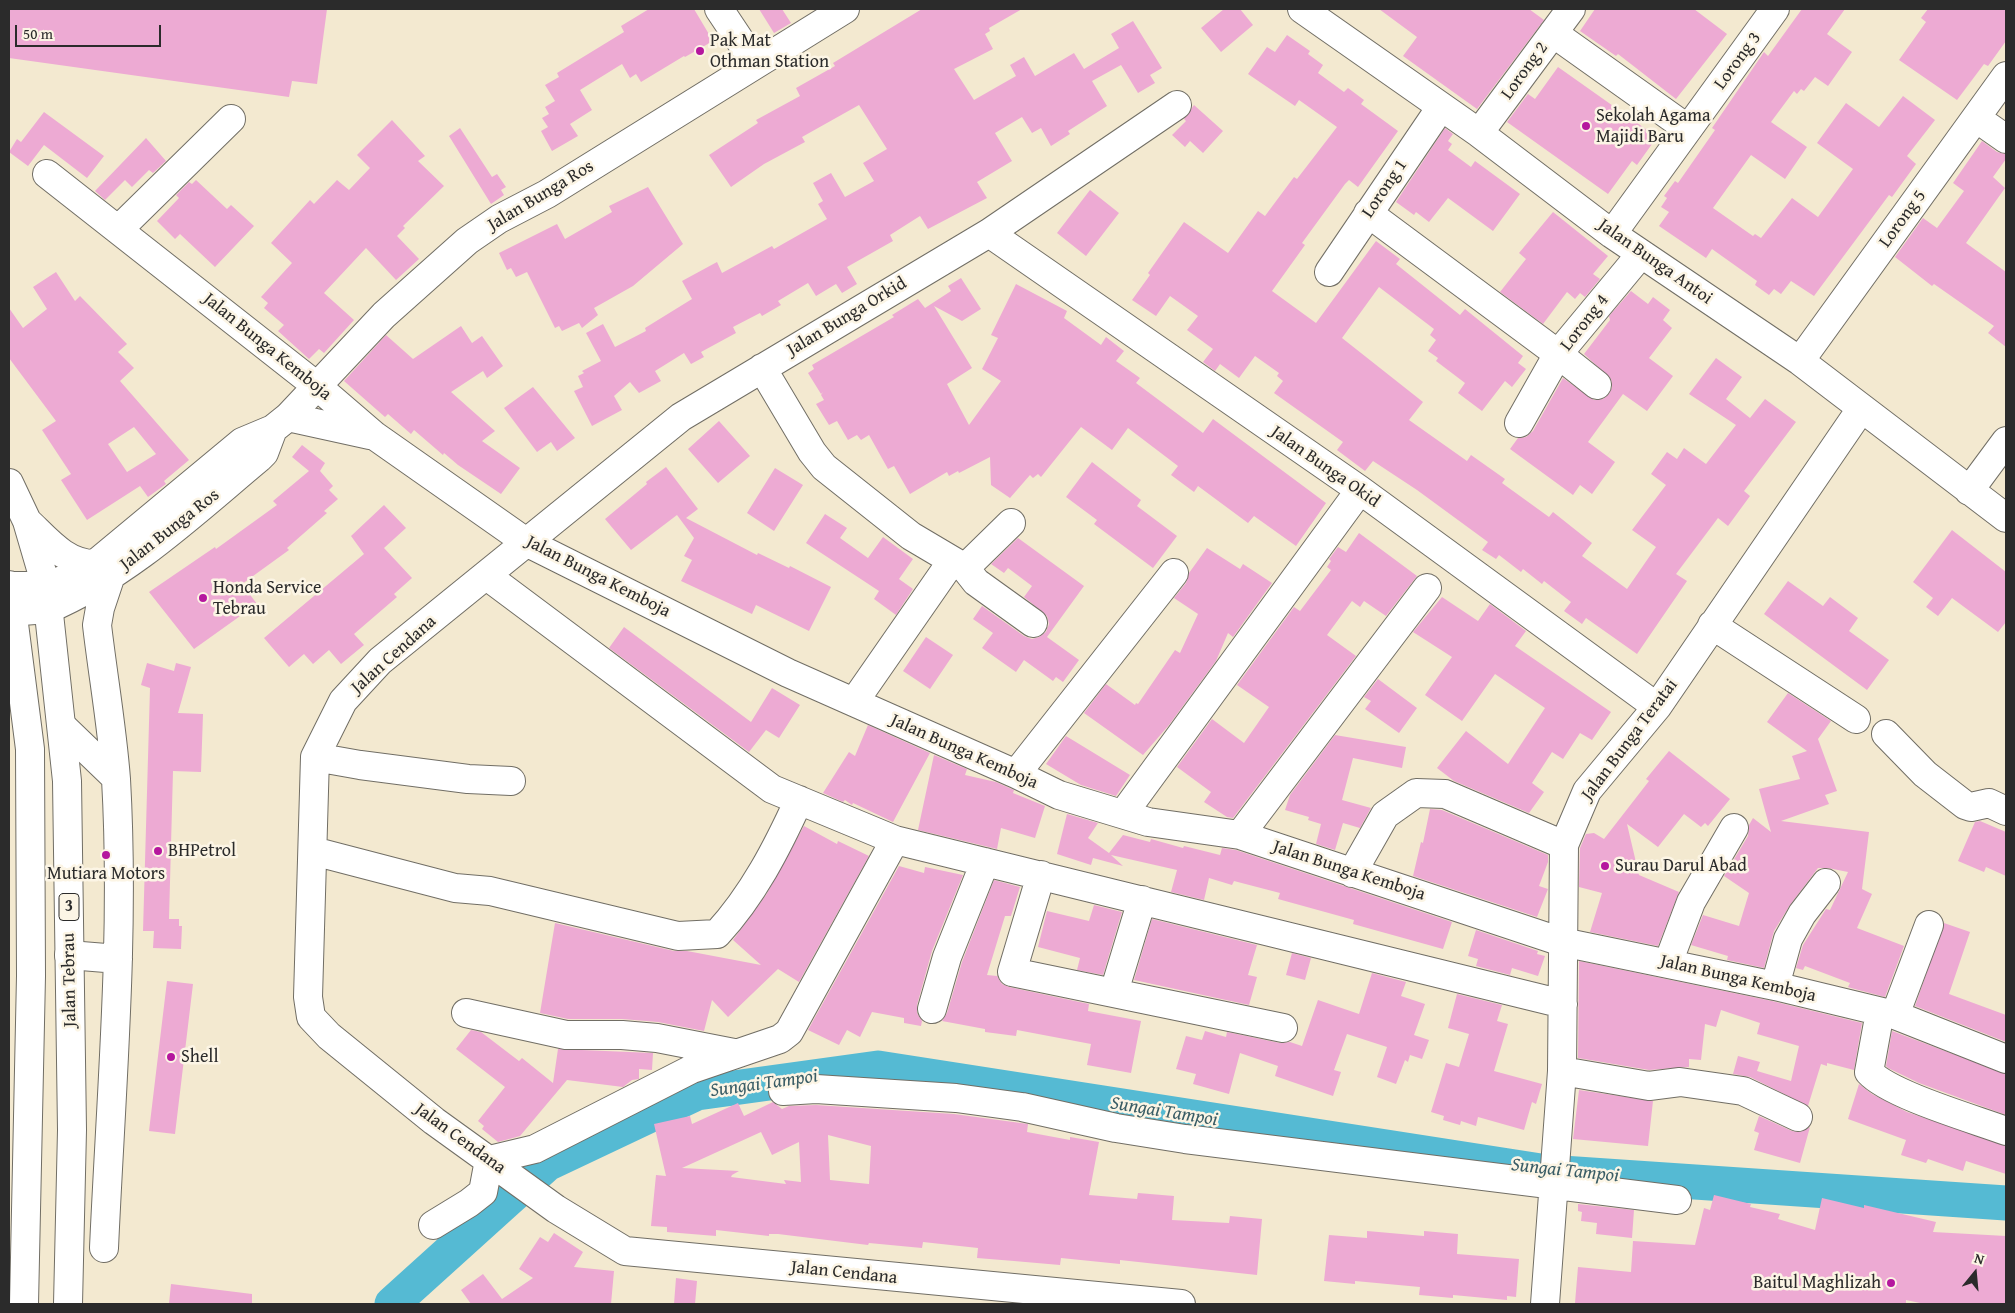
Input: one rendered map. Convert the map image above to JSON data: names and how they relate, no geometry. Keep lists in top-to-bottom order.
{
  "streets": {
    "main road": [
      "Lorong 3",
      "Lorong 2",
      "Lorong 1",
      "Jalan Bunga Ros",
      "Lorong 5",
      "Jalan Bunga Antoi",
      "Jalan Bunga Orkid",
      "Lorong 4",
      "Jalan Bunga Kemboja",
      "Jalan Bunga Okid",
      "Jalan Cendana",
      "Jalan Bunga Teratai",
      "3",
      "Jalan Tebrau"
    ]
  },
  "crossings": [
    ["Lorong 3", "Jalan Bunga Antoi"],
    ["Lorong 2", "Jalan Bunga Antoi"],
    ["Lorong 1", "Jalan Bunga Antoi"],
    ["Jalan Bunga Ros", "Jalan Bunga Kemboja"],
    ["Jalan Bunga Ros", "Jalan Tebrau"],
    ["Lorong 5", "Jalan Bunga Antoi"],
    ["Jalan Bunga Antoi", "Lorong 4"],
    ["Jalan Bunga Antoi", "Jalan Bunga Teratai"],
    ["Jalan Bunga Orkid", "Jalan Bunga Kemboja"],
    ["Jalan Bunga Orkid", "Jalan Bunga Okid"],
    ["Jalan Bunga Orkid", "Jalan Cendana"],
    ["Jalan Bunga Kemboja", "Jalan Cendana"],
    ["Jalan Bunga Kemboja", "Jalan Bunga Teratai"],
    ["Jalan Bunga Okid", "Jalan Bunga Teratai"]
  ],
  "water": ["Sungai Tampoi"],
  "places": [
    "Pak Mat Othman Station",
    "Sekolah Agama Majidi Baru",
    "Honda Service Tebrau",
    "BHPetrol",
    "Mutiara Motors",
    "Surau Darul Abad",
    "Shell",
    "Baitul Maghlizah"
  ],
  "scale_bar": "50 m",
  "north": "top"
}
